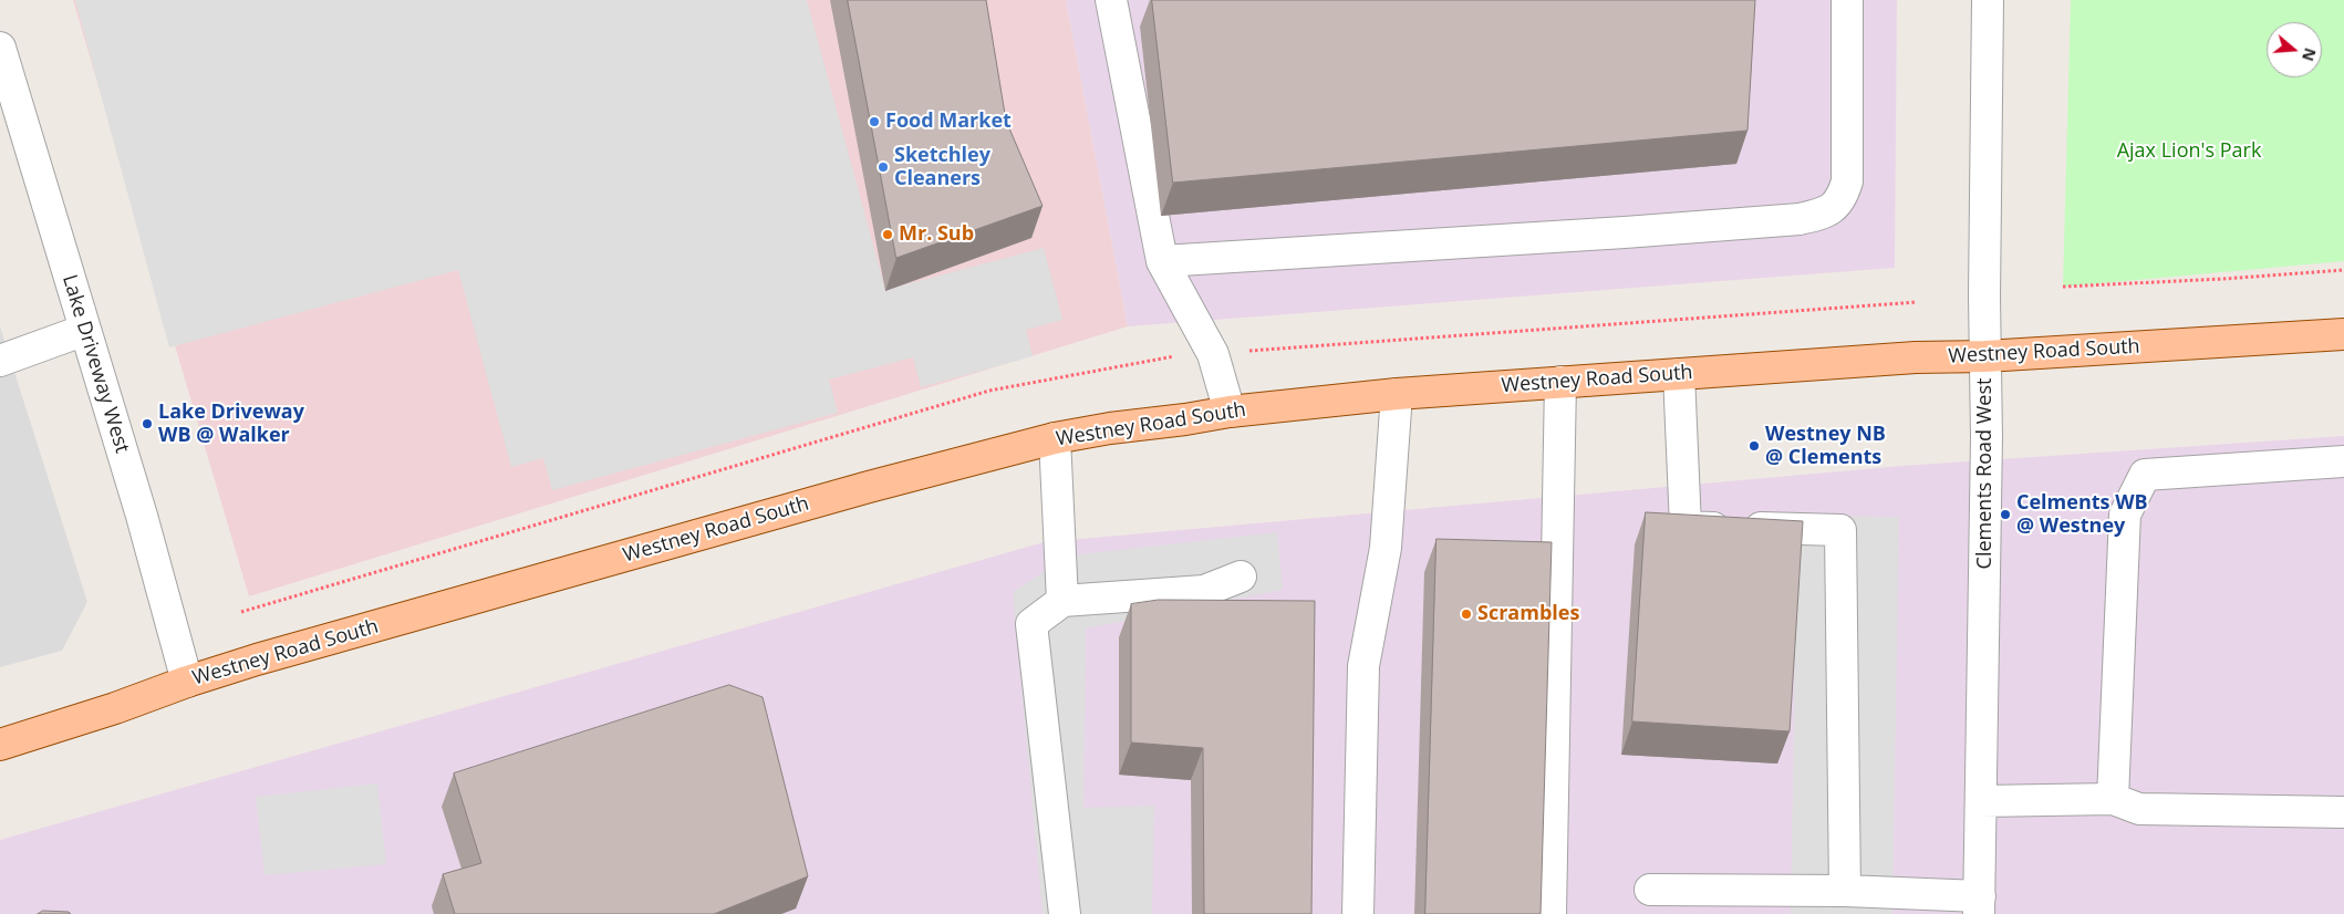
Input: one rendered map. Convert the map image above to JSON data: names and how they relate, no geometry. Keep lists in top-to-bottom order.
{
  "streets": {
    "main road": ["Westney Road South"],
    "street": ["Lake Driveway West", "Clements Road West"]
  },
  "crossings": [
    ["Westney Road South", "Lake Driveway West"],
    ["Westney Road South", "Clements Road West"]
  ],
  "parks": ["Ajax Lion's Park"],
  "places": [
    "Food Market",
    "Sketchley Cleaners",
    "Mr. Sub",
    "Lake Driveway WB @ Walker",
    "Westney NB @ Clements",
    "Celments WB @ Westney",
    "Scrambles"
  ],
  "north": "right"
}
